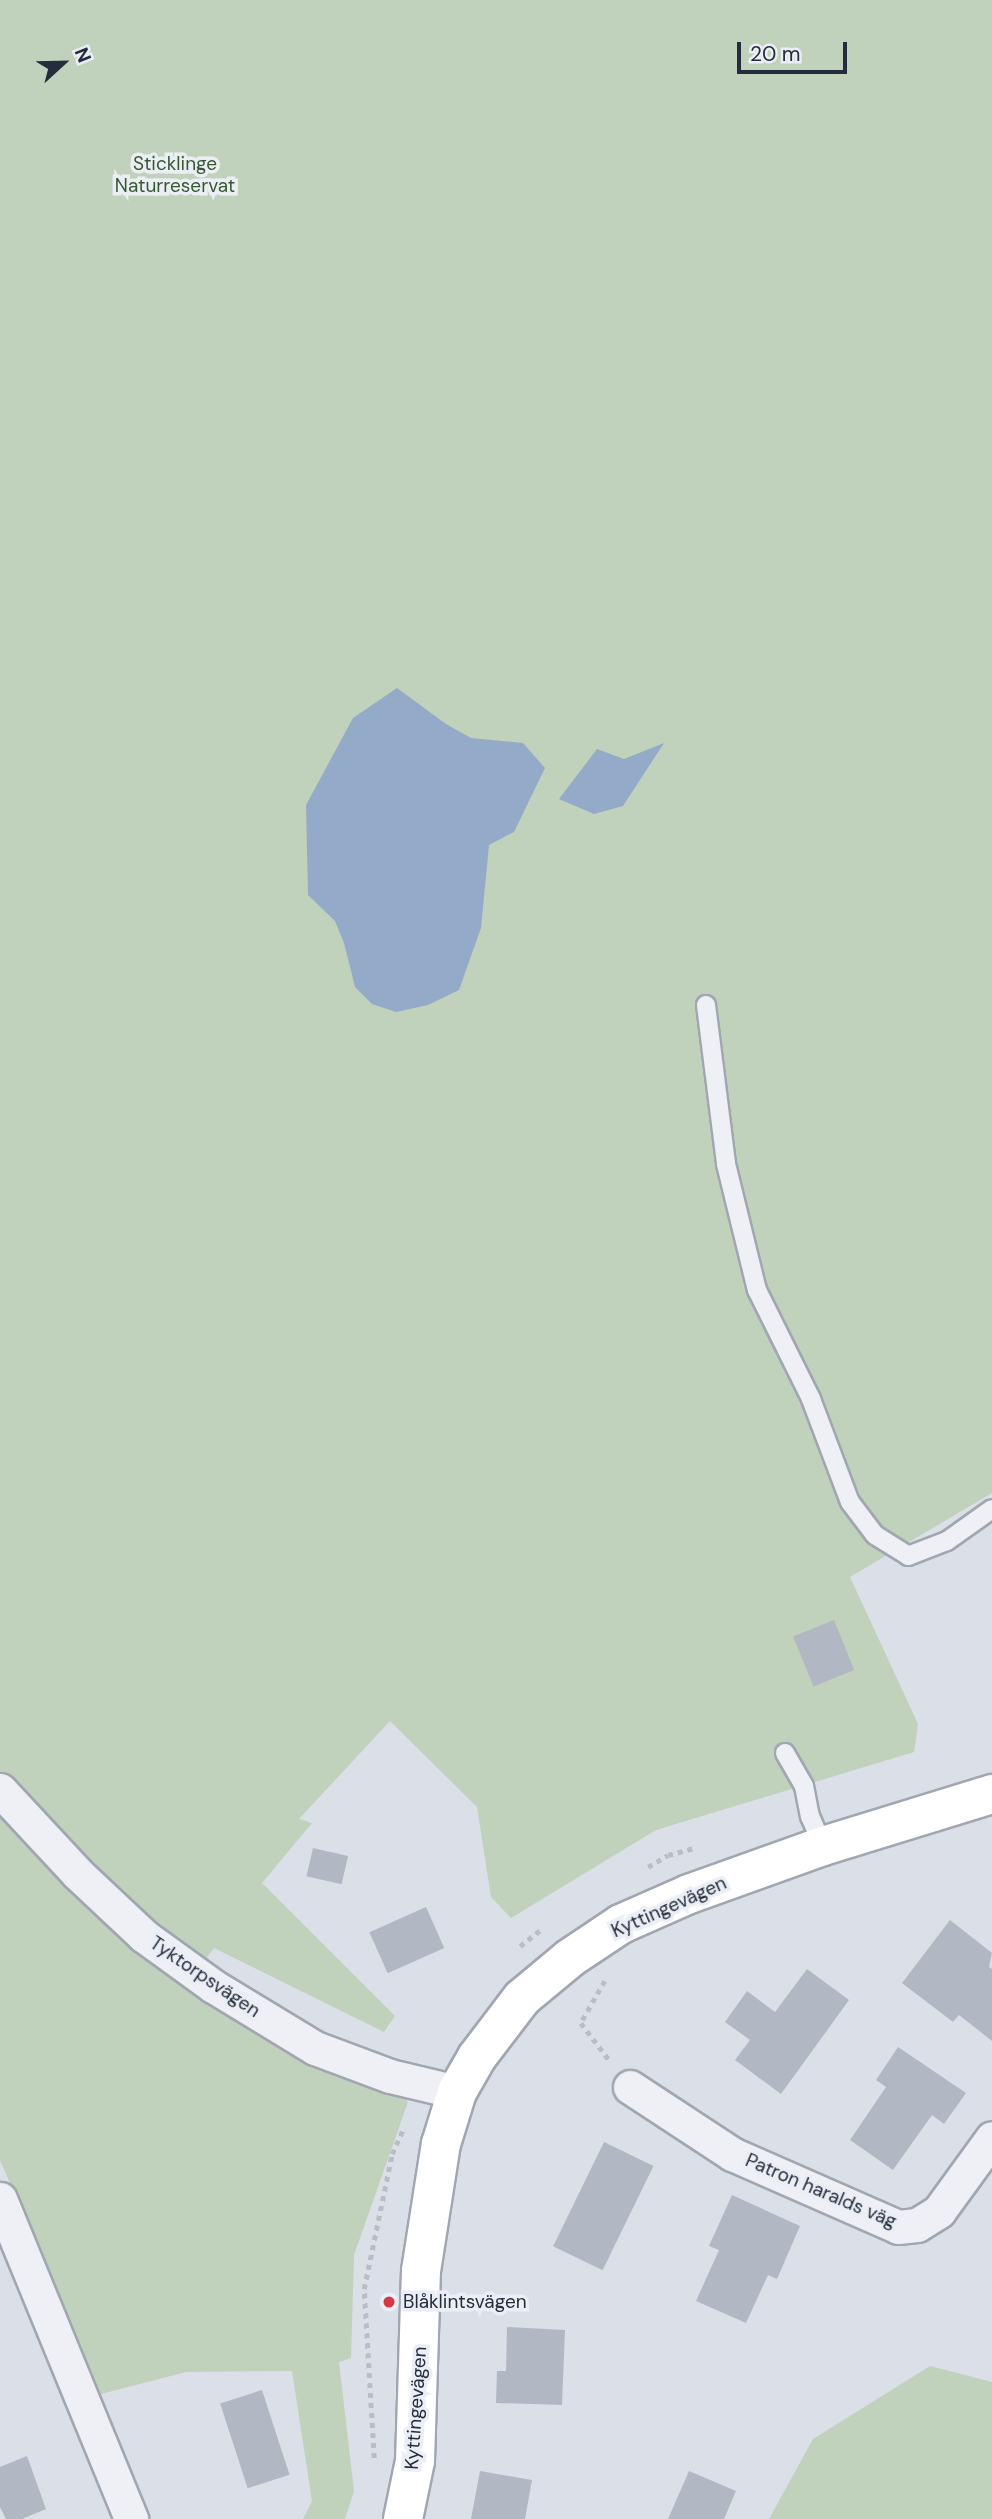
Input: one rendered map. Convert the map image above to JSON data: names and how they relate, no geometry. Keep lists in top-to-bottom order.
{
  "streets": {
    "street": ["Kyttingevägen", "Tyktorpsvägen", "Patron haralds väg"]
  },
  "crossings": [
    ["Kyttingevägen", "Tyktorpsvägen"]
  ],
  "parks": ["Sticklinge Naturreservat"],
  "places": ["Blåklintsvägen"],
  "scale_bar": "20 m",
  "north": "right"
}
